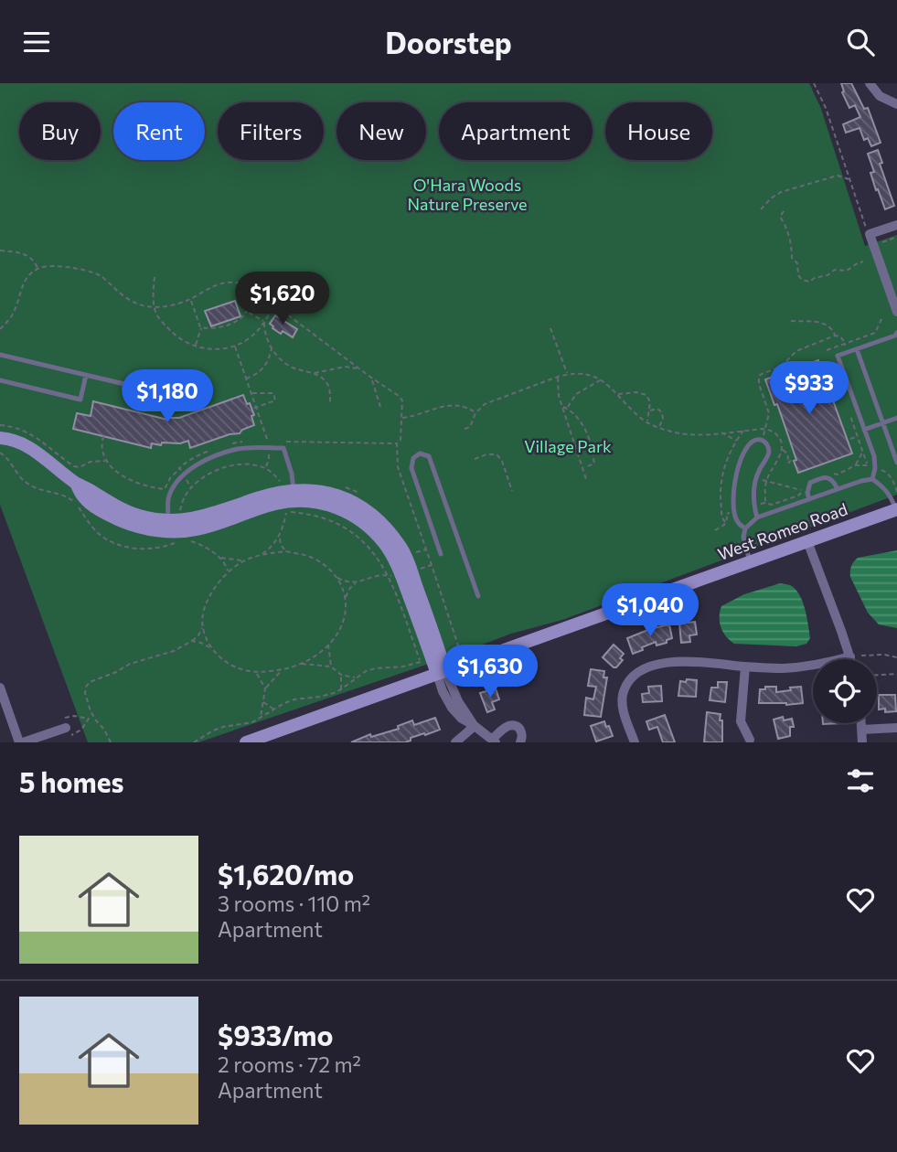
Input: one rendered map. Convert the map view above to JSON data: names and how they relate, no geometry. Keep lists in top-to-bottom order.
{
  "streets": {
    "main road": ["West Romeo Road"]
  },
  "parks": ["O'Hara Woods Nature Preserve", "Village Park"],
  "page": {
    "header": "Doorstep",
    "chip": [
      "Buy",
      "Rent",
      "Filters",
      "New",
      "Apartment",
      "House"
    ],
    "price": [
      "$1,620",
      "$933",
      "$1,180",
      "$1,040",
      "$1,630"
    ],
    "heading": "5 homes",
    "list": [
      {
        "name": "$1,620/mo",
        "note": "3 rooms · 110 m² · Apartment"
      },
      {
        "name": "$933/mo",
        "note": "2 rooms · 72 m² · Apartment"
      }
    ]
  }
}
